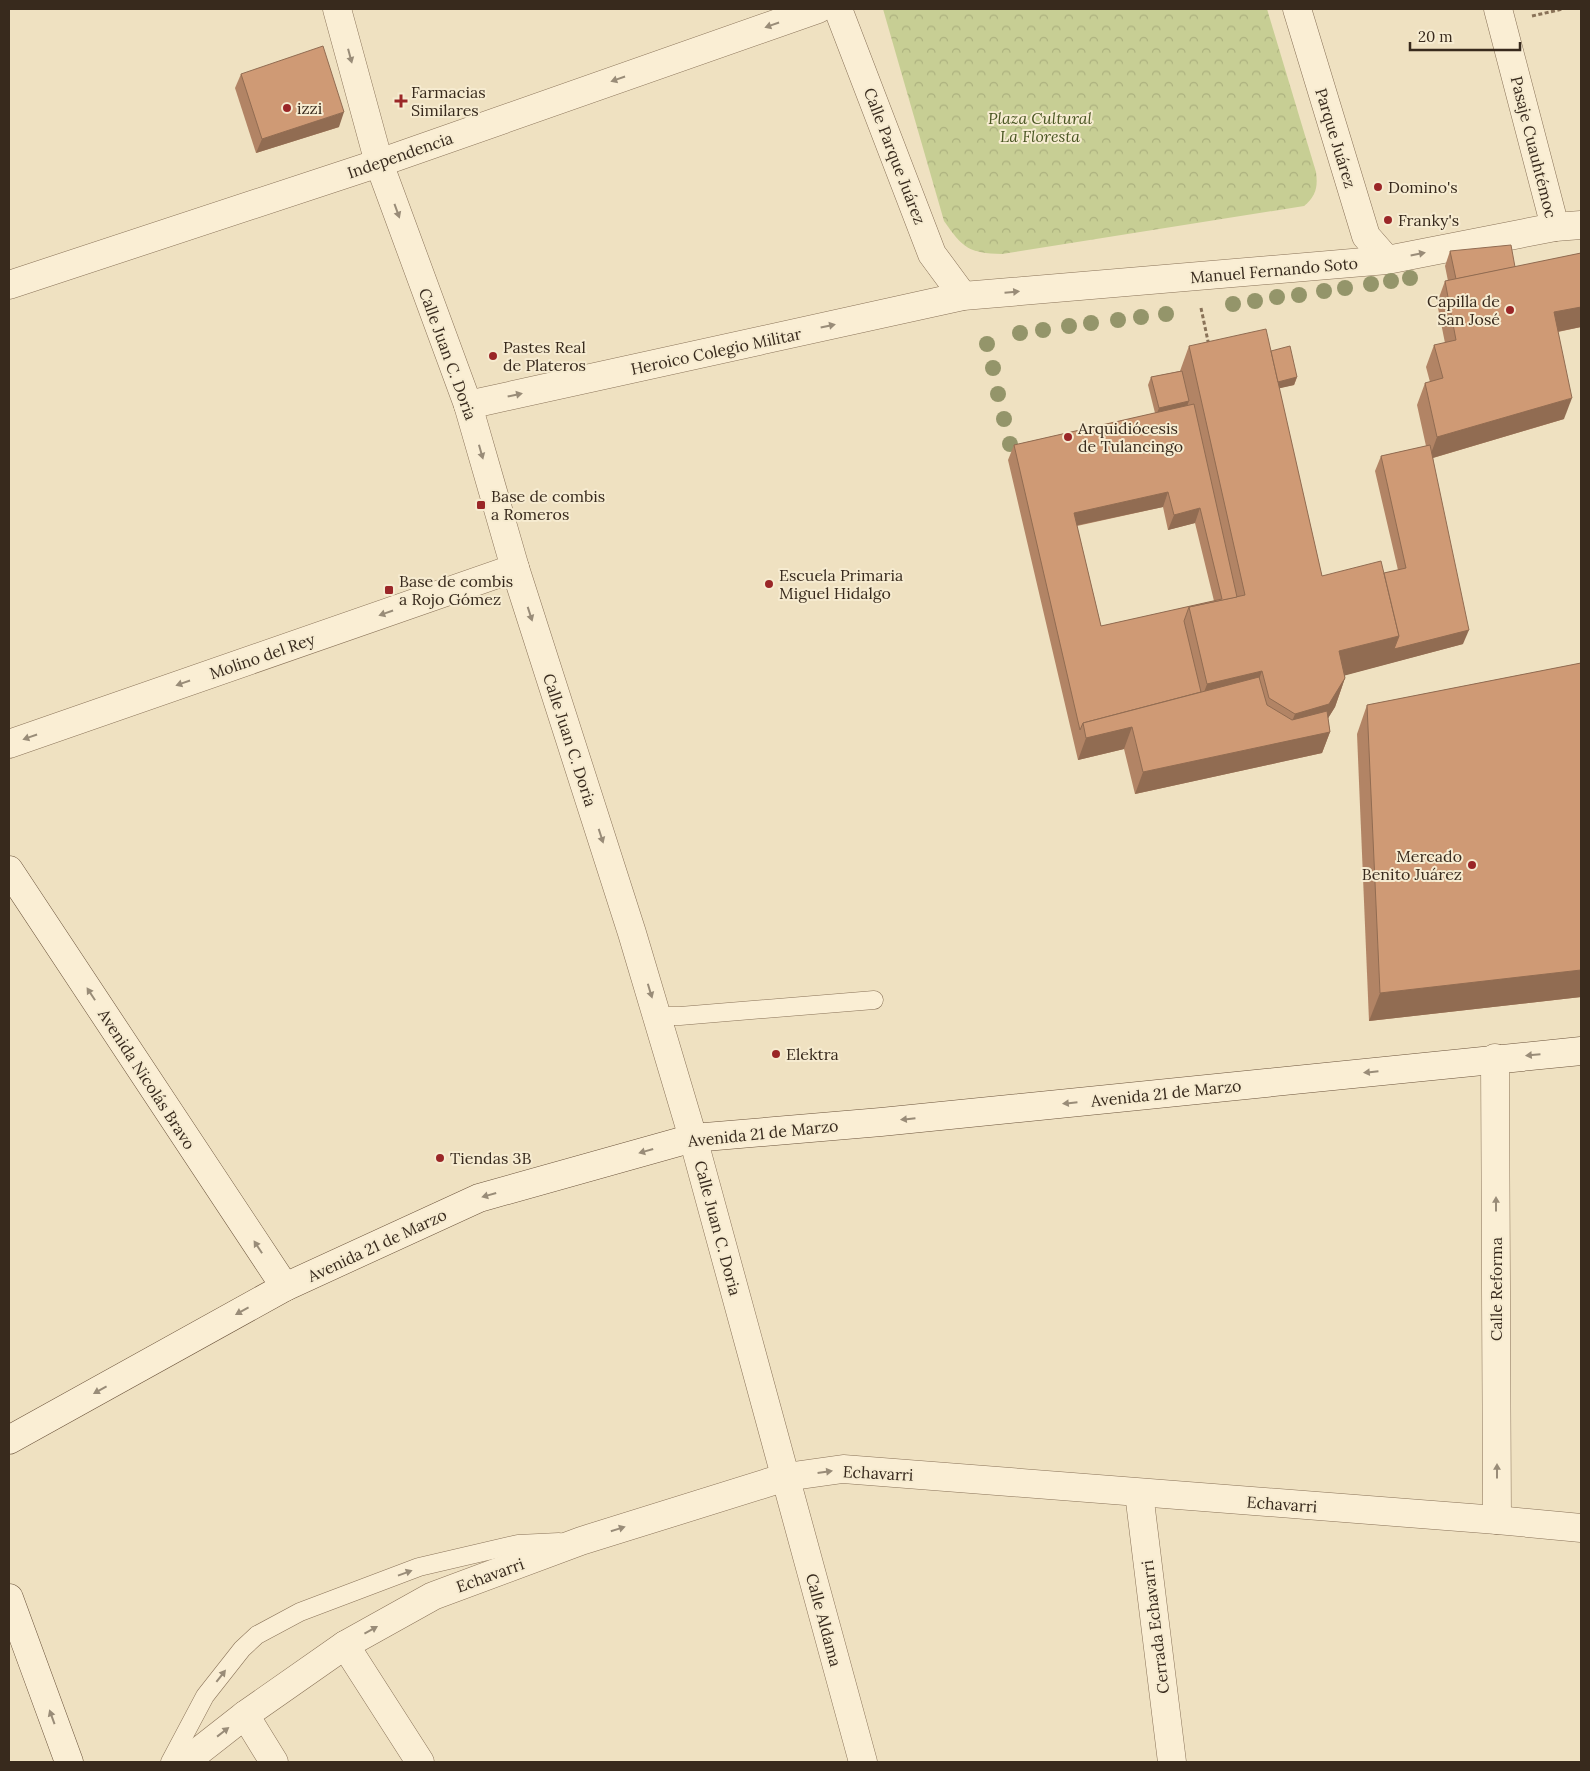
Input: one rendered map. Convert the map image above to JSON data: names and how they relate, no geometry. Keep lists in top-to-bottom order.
{
  "streets": {
    "street": [
      "Parque Juárez",
      "Pasaje Cuauhtémoc",
      "Independencia",
      "Calle Parque Juárez",
      "Manuel Fernando Soto",
      "Heroico Colegio Militar",
      "Calle Juan C. Doria",
      "Molino del Rey",
      "Avenida Nicolás Bravo",
      "Avenida 21 de Marzo",
      "Calle Reforma",
      "Echavarri",
      "Calle Aldama",
      "Cerrada Echavarri"
    ]
  },
  "crossings": [
    ["Parque Juárez", "Manuel Fernando Soto"],
    ["Pasaje Cuauhtémoc", "Manuel Fernando Soto"],
    ["Independencia", "Calle Juan C. Doria"],
    ["Calle Parque Juárez", "Manuel Fernando Soto"],
    ["Calle Parque Juárez", "Heroico Colegio Militar"],
    ["Manuel Fernando Soto", "Heroico Colegio Militar"],
    ["Heroico Colegio Militar", "Calle Juan C. Doria"],
    ["Calle Juan C. Doria", "Molino del Rey"],
    ["Calle Juan C. Doria", "Avenida 21 de Marzo"],
    ["Calle Juan C. Doria", "Echavarri"],
    ["Calle Juan C. Doria", "Calle Aldama"],
    ["Avenida Nicolás Bravo", "Avenida 21 de Marzo"],
    ["Avenida 21 de Marzo", "Calle Reforma"],
    ["Calle Reforma", "Echavarri"],
    ["Echavarri", "Calle Aldama"],
    ["Echavarri", "Cerrada Echavarri"]
  ],
  "one_way": [
    "Independencia",
    "Manuel Fernando Soto",
    "Heroico Colegio Militar",
    "Calle Juan C. Doria",
    "Molino del Rey",
    "Avenida Nicolás Bravo",
    "Avenida 21 de Marzo",
    "Calle Reforma",
    "Echavarri"
  ],
  "parks": ["Plaza Cultural La Floresta"],
  "places": {
    "health": ["Farmacias Similares"],
    "other": [
      "izzi",
      "Domino's",
      "Franky's",
      "Capilla de San José",
      "Pastes Real de Plateros",
      "Arquidiócesis de Tulancingo",
      "Escuela Primaria Miguel Hidalgo",
      "Mercado Benito Juárez",
      "Elektra",
      "Tiendas 3B"
    ],
    "transit": ["Base de combis a Romeros", "Base de combis a Rojo Gómez"]
  },
  "scale_bar": "20 m"
}
